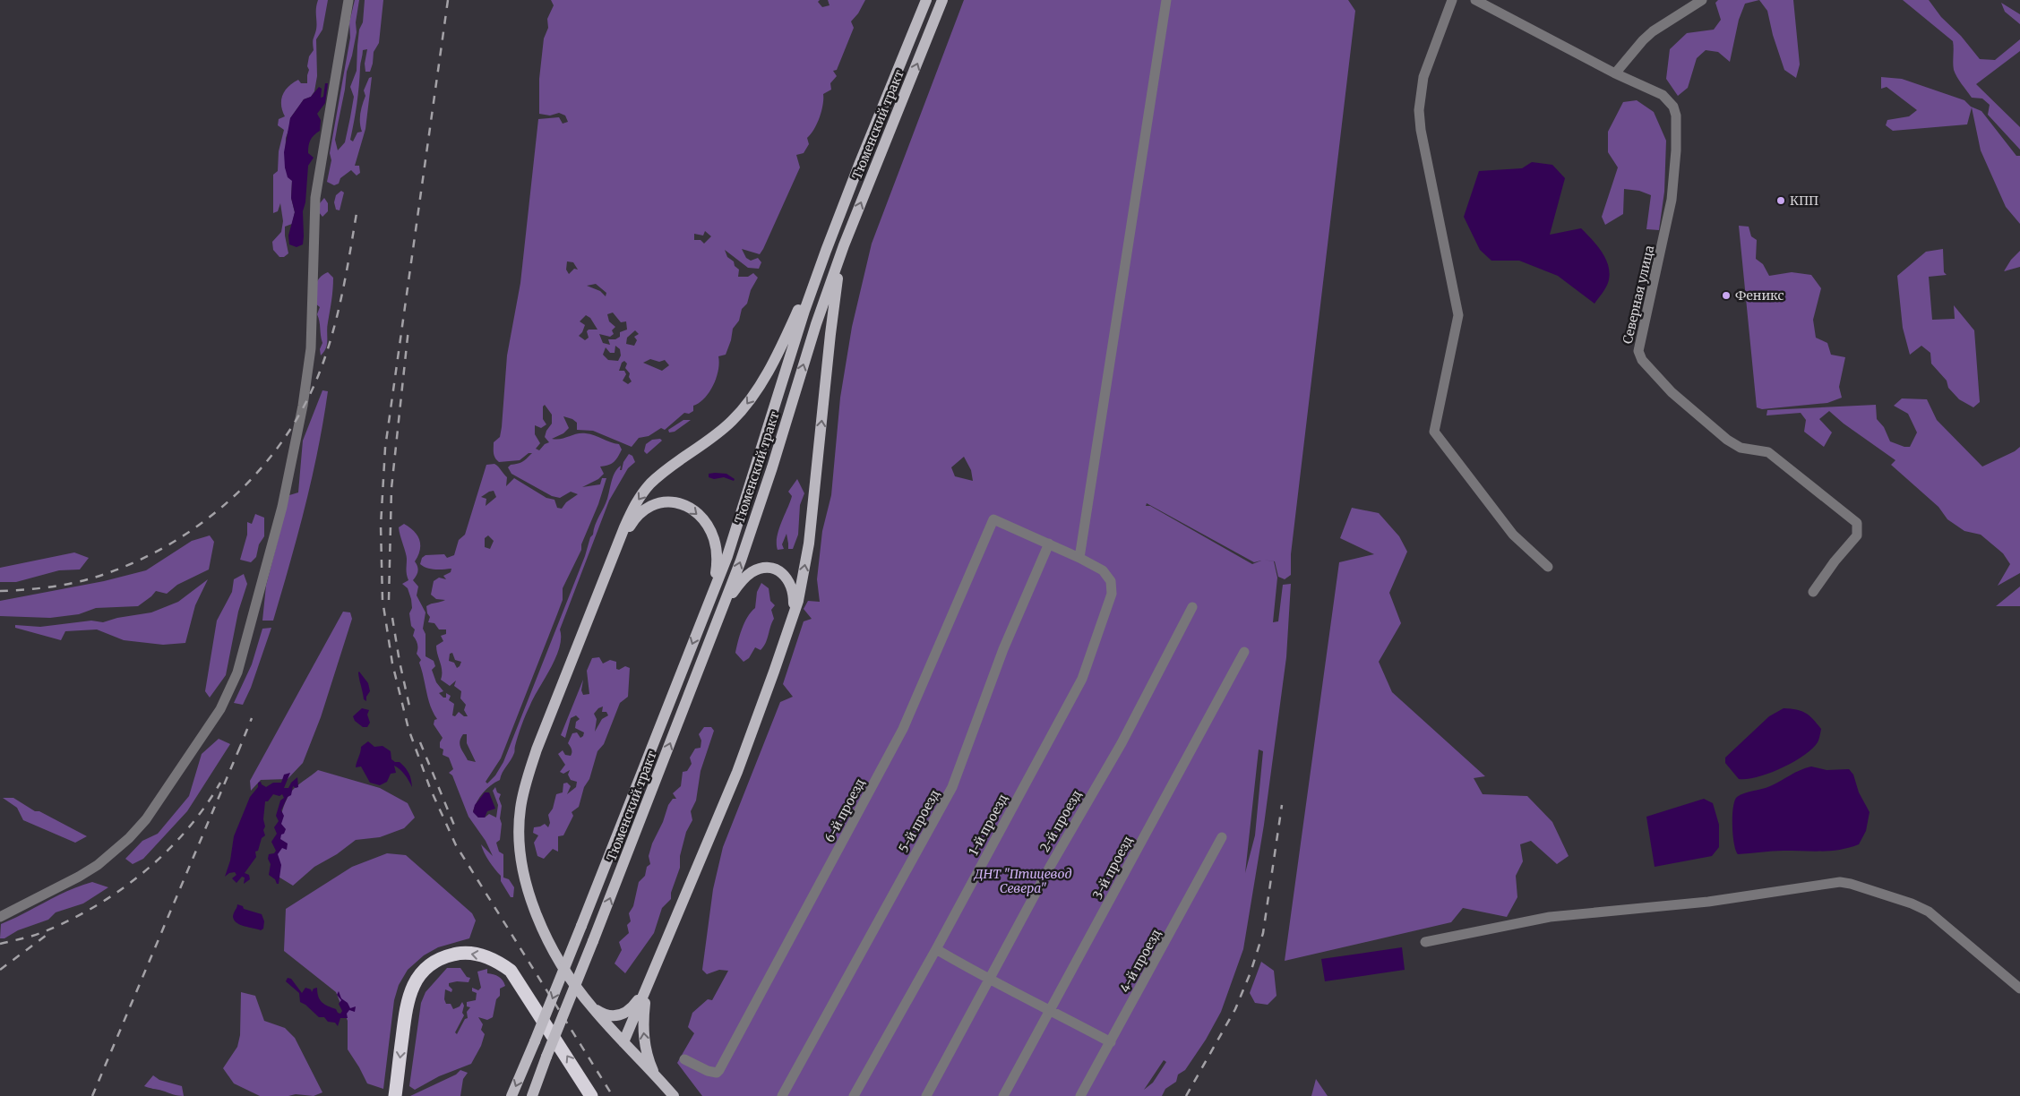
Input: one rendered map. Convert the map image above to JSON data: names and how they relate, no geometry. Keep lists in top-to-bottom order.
{
  "streets": {
    "main road": ["Тюменский тракт"],
    "street": [
      "Северная улица",
      "6-й проезд",
      "5-й проезд",
      "2-й проезд",
      "1-й проезд",
      "3-й проезд",
      "4-й проезд"
    ]
  },
  "crossings": [
    ["6-й проезд", "5-й проезд"]
  ],
  "parks": ["ДНТ \"Птицевод Севера\""],
  "places": ["КПП", "Феникс"]
}
